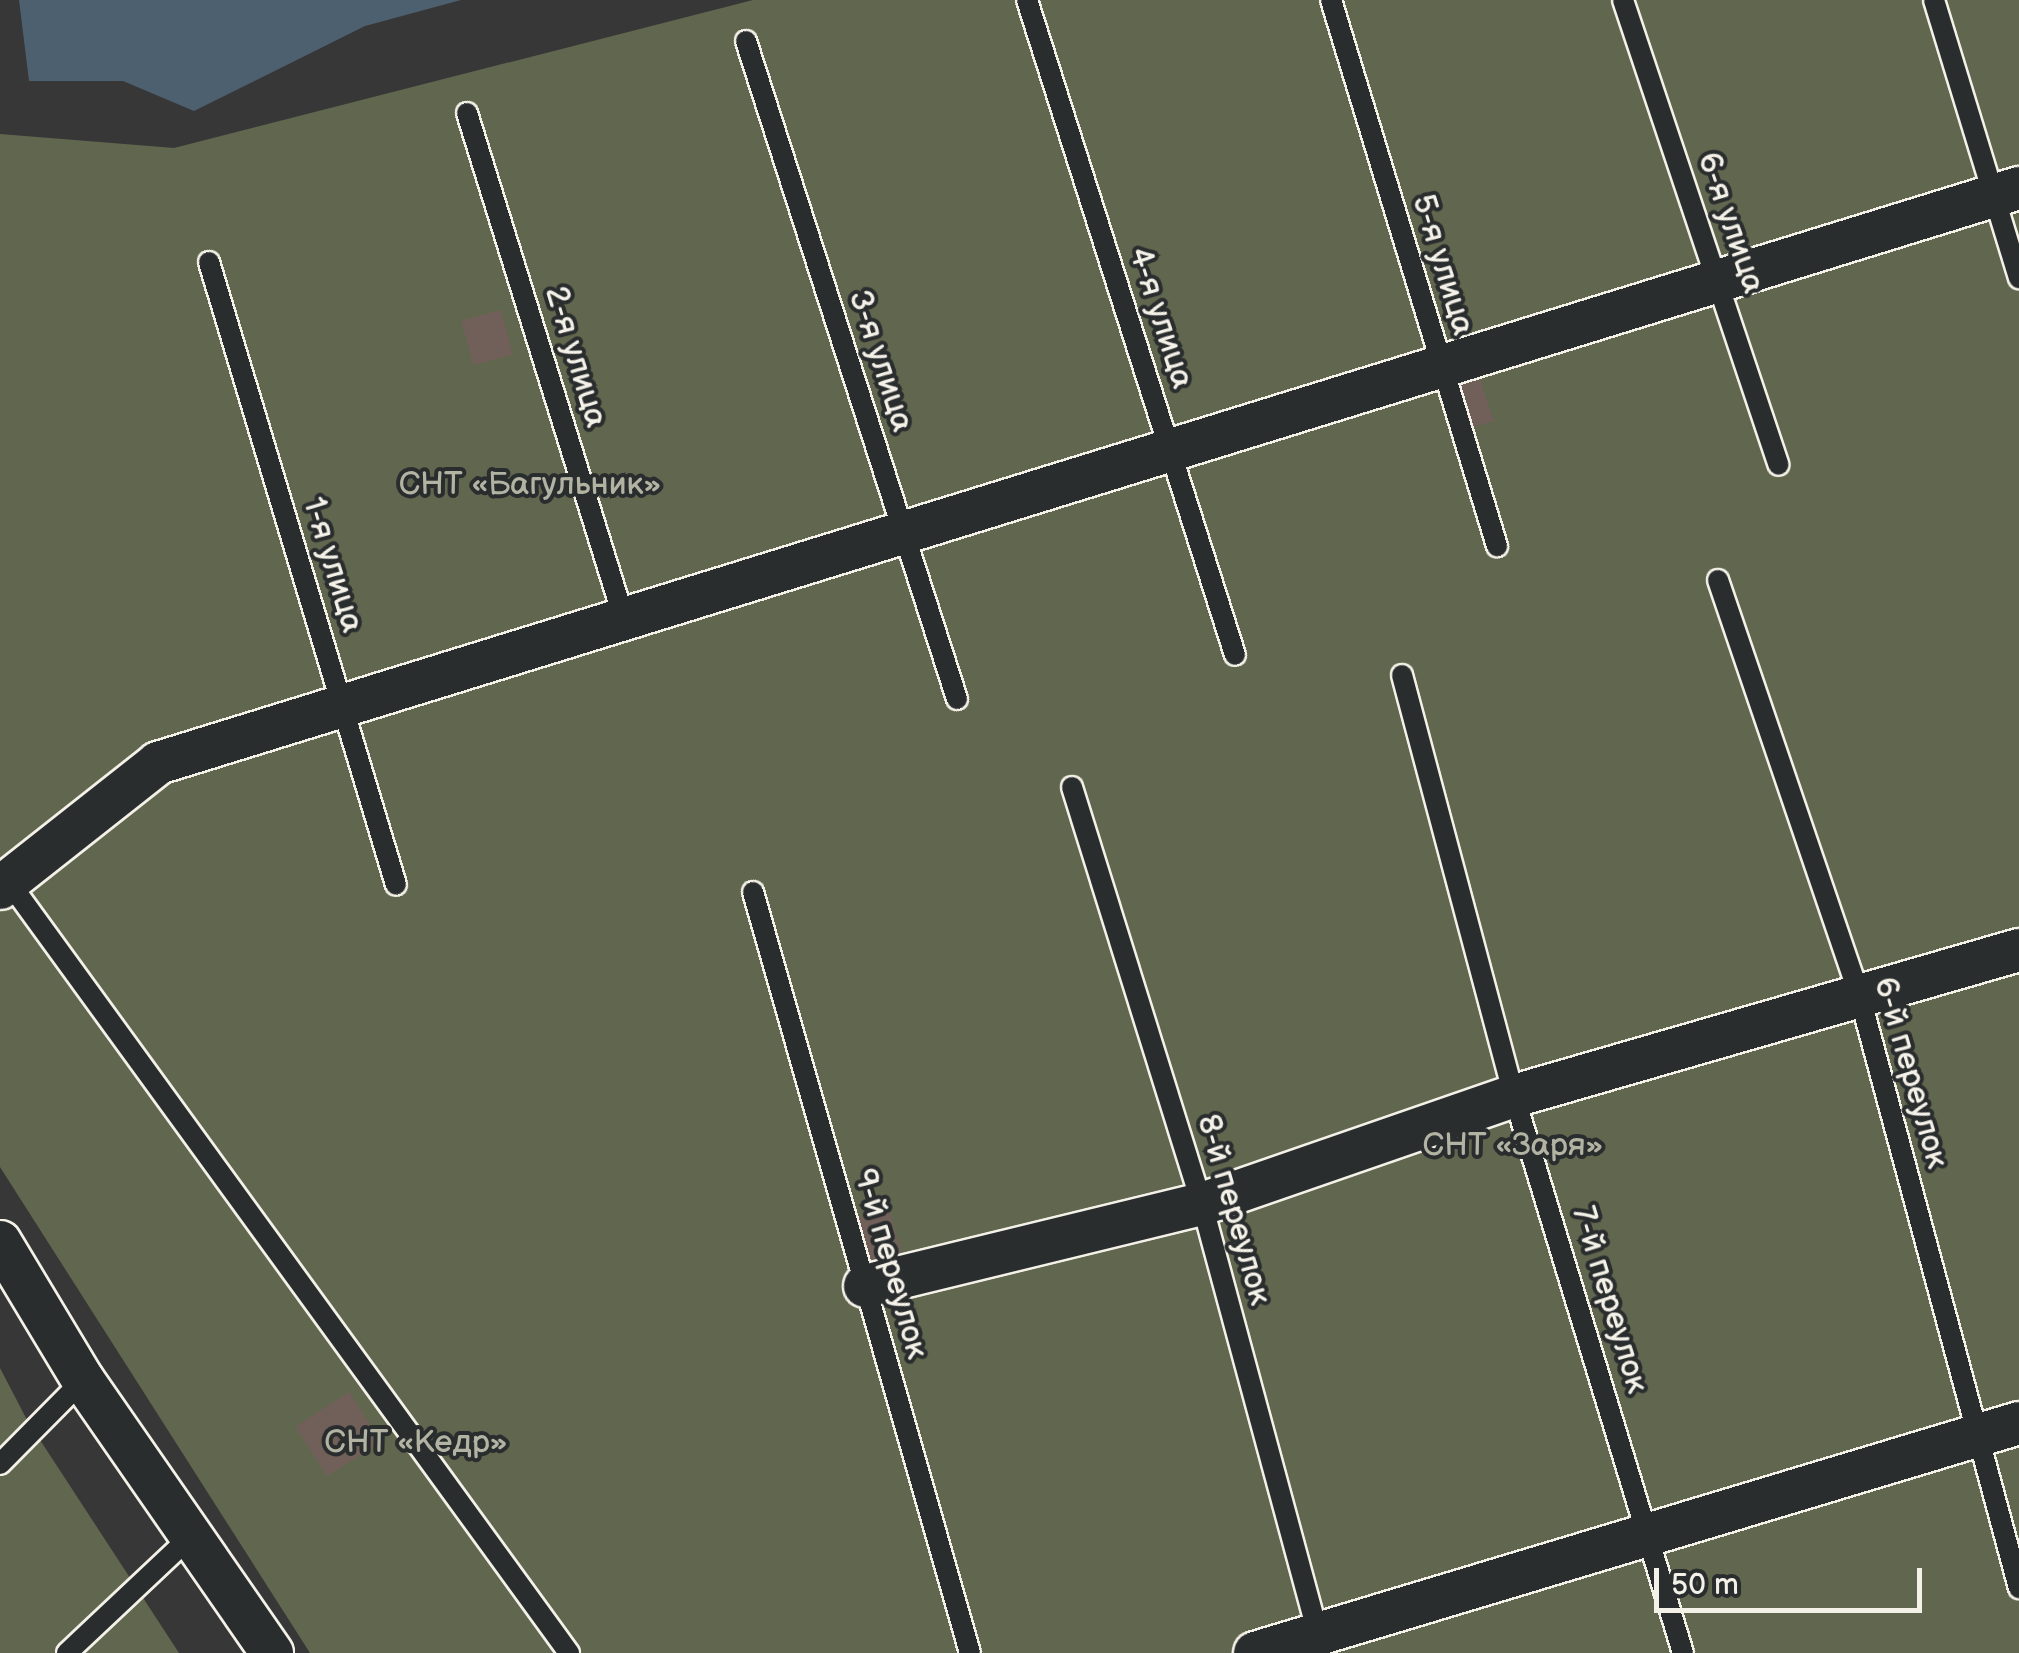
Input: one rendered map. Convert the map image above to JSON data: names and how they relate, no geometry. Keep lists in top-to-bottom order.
{
  "streets": {
    "lane": [
      "6-я улица",
      "5-я улица",
      "4-я улица",
      "2-я улица",
      "3-я улица",
      "1-я улица",
      "6-й переулок",
      "8-й переулок",
      "9-й переулок",
      "7-й переулок"
    ]
  },
  "parks": ["СНТ «Багульник»", "СНТ «Заря»", "СНТ «Кедр»"],
  "scale_bar": "50 m"
}
